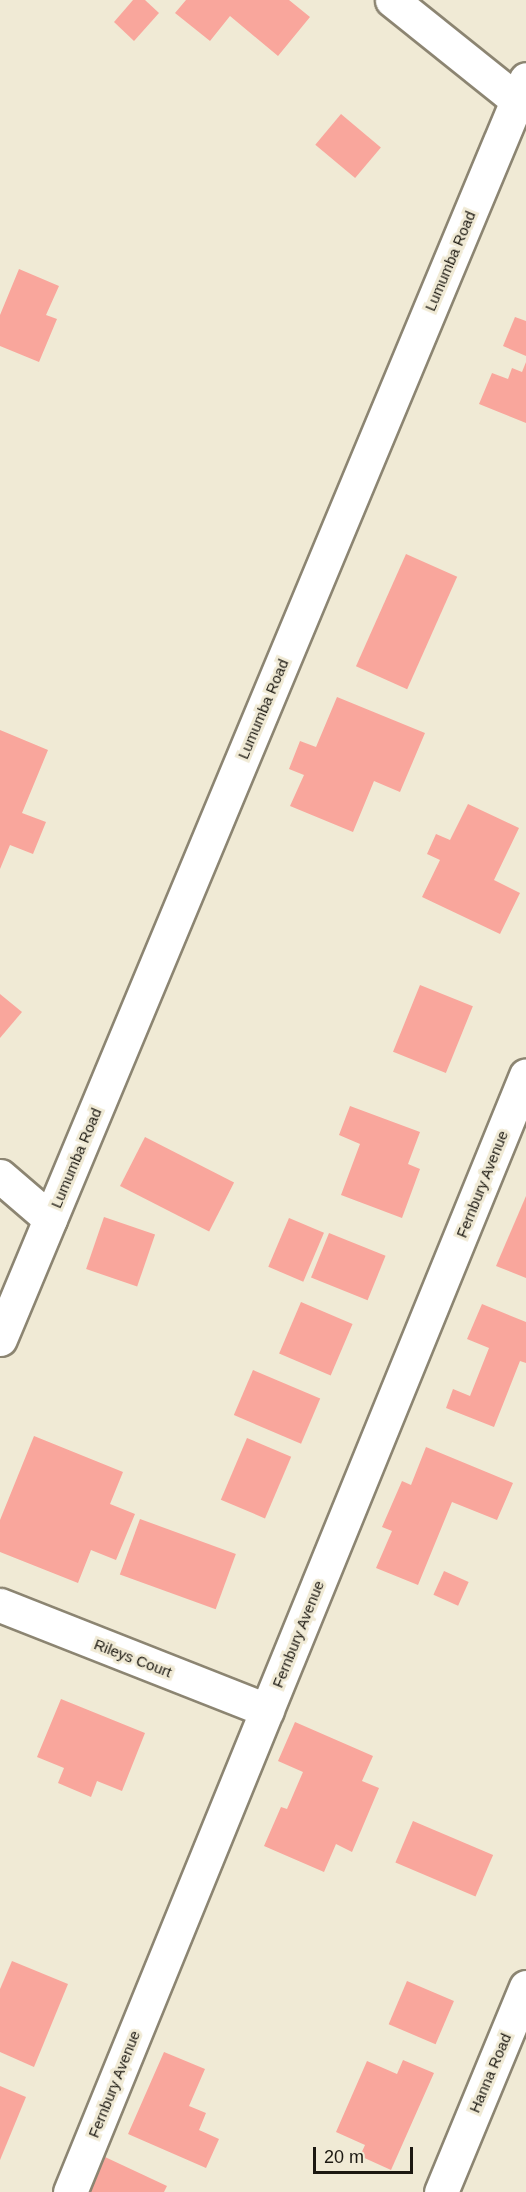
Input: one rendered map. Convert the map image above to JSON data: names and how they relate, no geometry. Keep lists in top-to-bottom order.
{
  "streets": {
    "street": [
      "Lumumba Road",
      "Fernbury Avenue",
      "Rileys Court",
      "Hanna Road"
    ]
  },
  "crossings": [
    ["Fernbury Avenue", "Rileys Court"]
  ],
  "scale_bar": "20 m"
}
